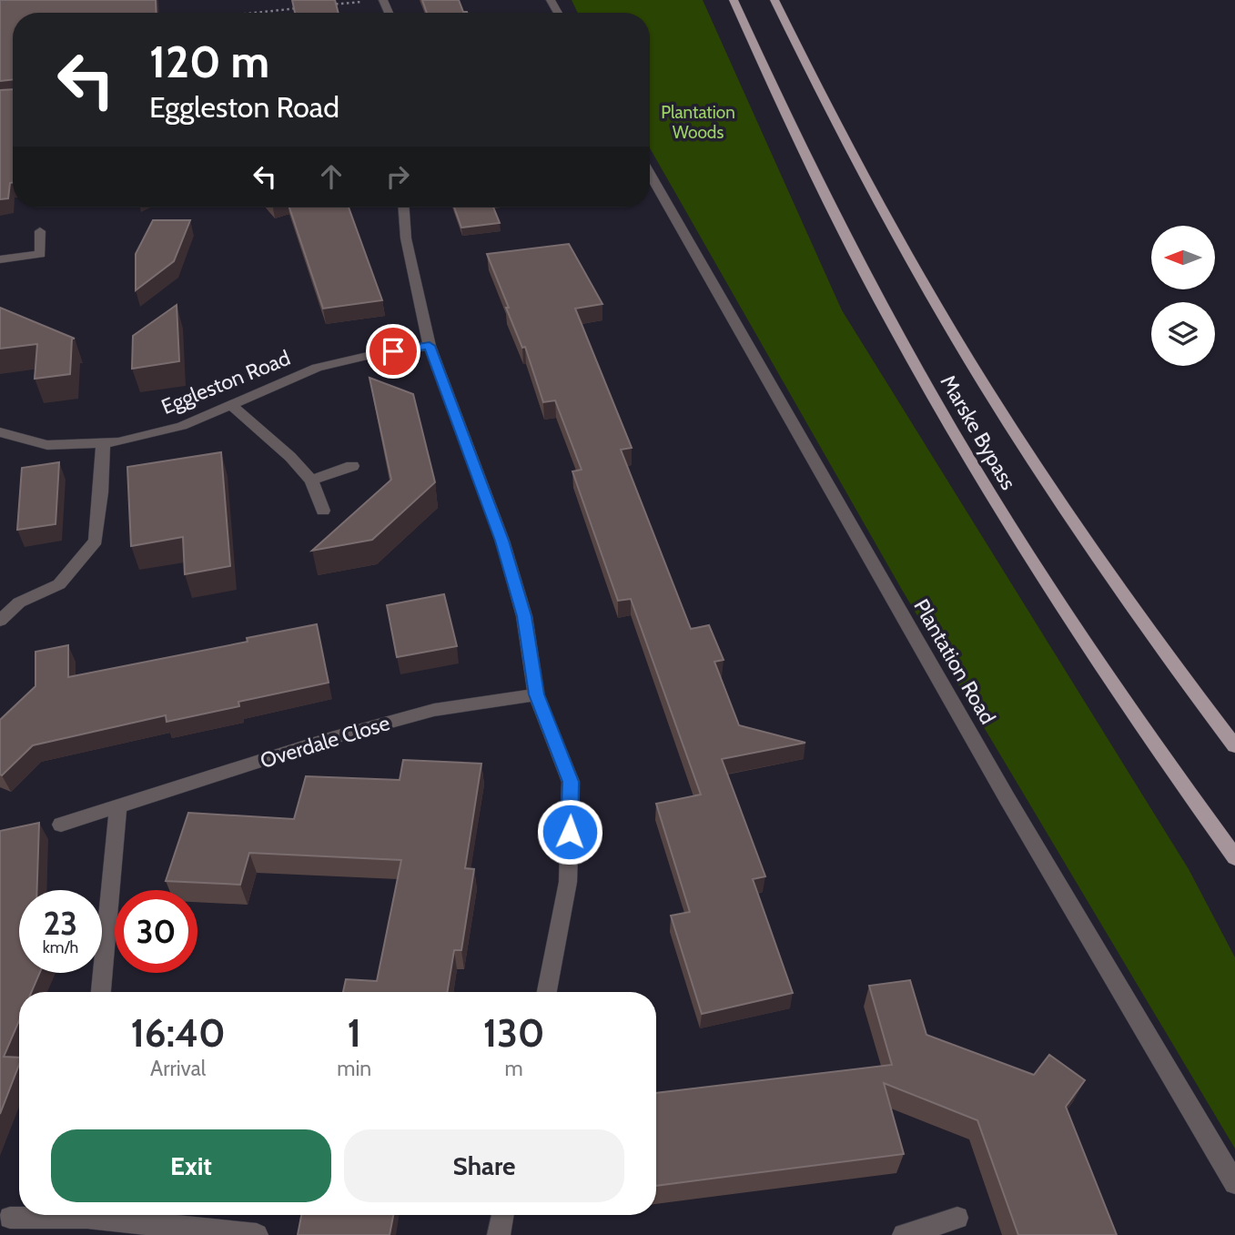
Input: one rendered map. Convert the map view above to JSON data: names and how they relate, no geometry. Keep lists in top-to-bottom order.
{
  "streets": {
    "main road": ["Marske Bypass"],
    "street": ["Eggleston Road", "Plantation Road", "Overdale Close"]
  },
  "parks": ["Plantation Woods"],
  "north": "left",
  "page": {
    "turn": ["120 m", "Eggleston Road"],
    "speed": "23 km/h",
    "limit": "30",
    "eta": [
      "16:40",
      "Arrival",
      "1",
      "min",
      "130",
      "m"
    ],
    "buttons": ["Exit", "Share"]
  }
}
